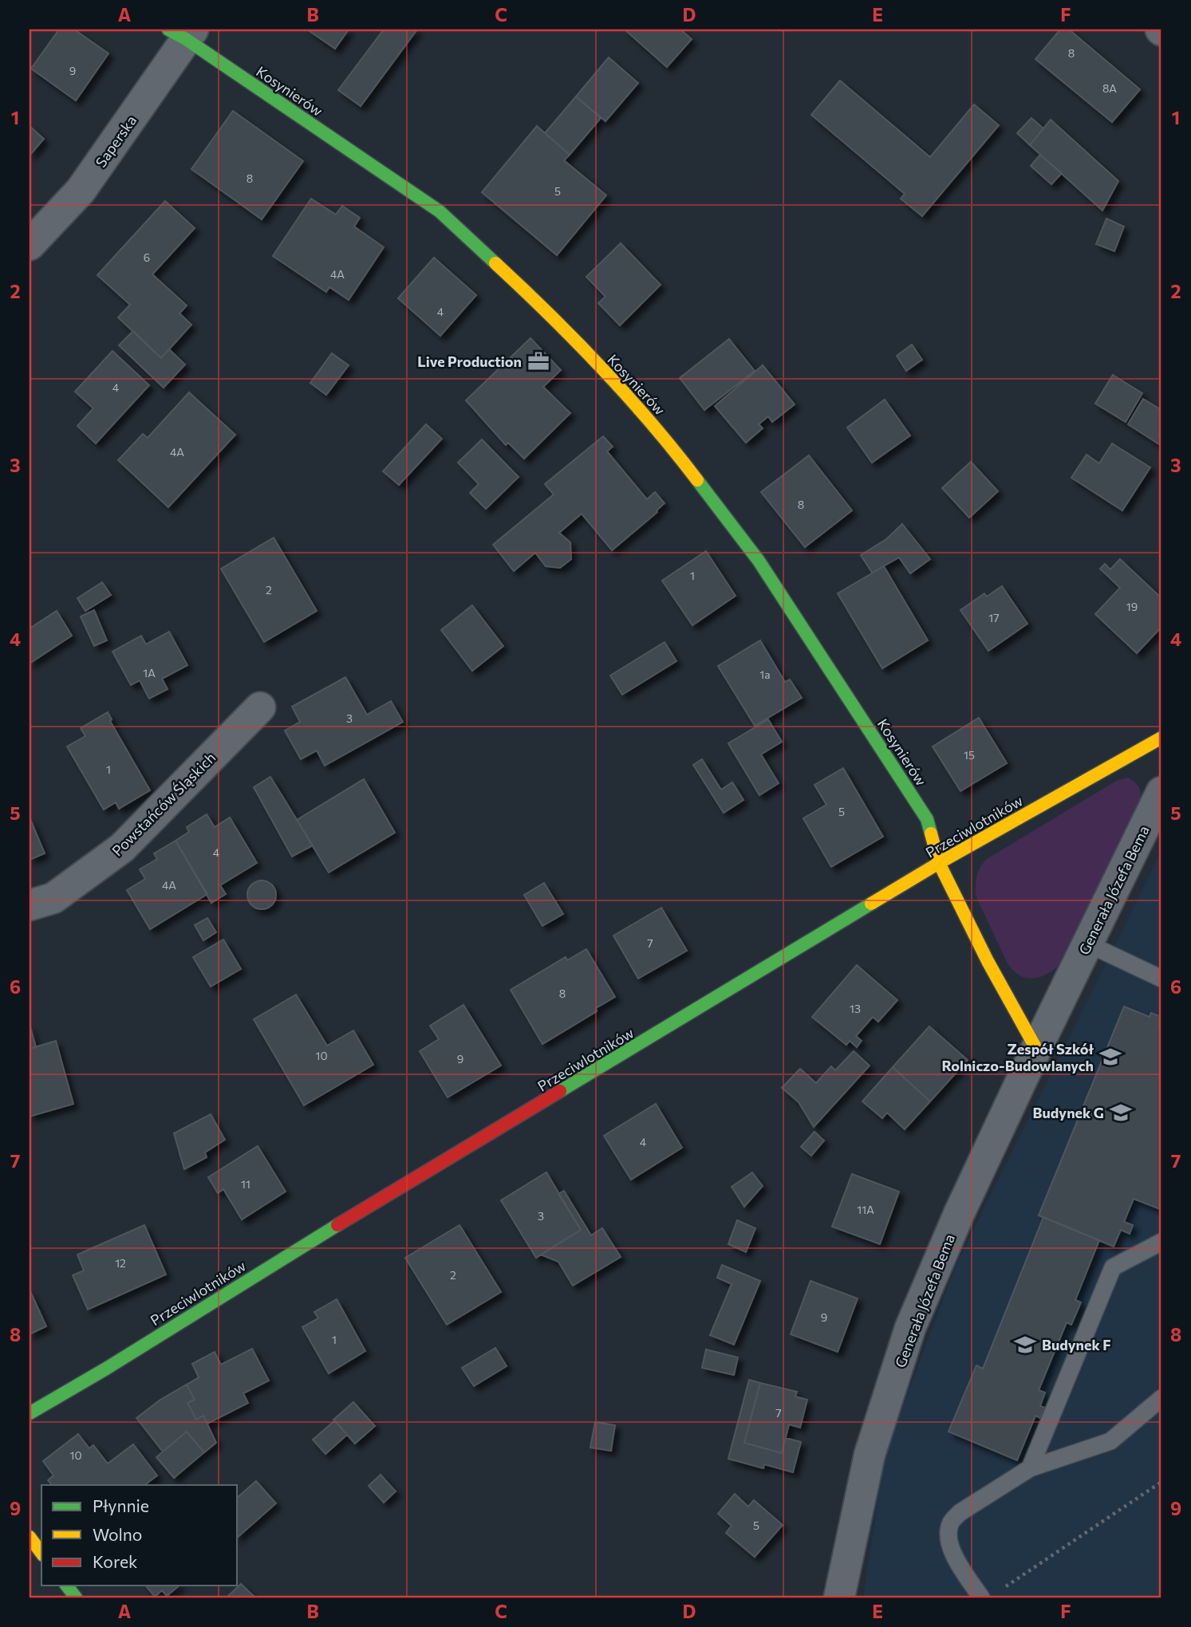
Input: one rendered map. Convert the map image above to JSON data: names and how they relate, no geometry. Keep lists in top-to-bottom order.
{
  "streets": {
    "street": [
      "Kosynierów",
      "Saperska",
      "Powstańców Śląskich",
      "Przeciwlotników",
      "Generała Józefa Bema"
    ]
  },
  "crossings": [
    ["Kosynierów", "Saperska"],
    ["Kosynierów", "Przeciwlotników"]
  ],
  "places": {
    "office": ["Live Production"],
    "school or university": ["Zespół Szkół Rolniczo-Budowlanych", "Budynek G", "Budynek F"]
  },
  "house_numbers": [
    "8",
    "9",
    "8A",
    "8",
    "5",
    "6",
    "4A",
    "4",
    "4",
    "4A",
    "8",
    "1",
    "2",
    "19",
    "17",
    "1A",
    "1a",
    "3",
    "15",
    "1",
    "5",
    "4",
    "4A",
    "7",
    "8",
    "13",
    "10",
    "9",
    "4",
    "11",
    "11A",
    "3",
    "12",
    "2",
    "9",
    "1",
    "7",
    "10",
    "5"
  ],
  "legend": ["Płynnie", "Wolno", "Korek"],
  "grid": {
    "columns": [
      "A",
      "B",
      "C",
      "D",
      "E",
      "F"
    ],
    "rows": [
      "1",
      "2",
      "3",
      "4",
      "5",
      "6",
      "7",
      "8",
      "9"
    ]
  }
}
